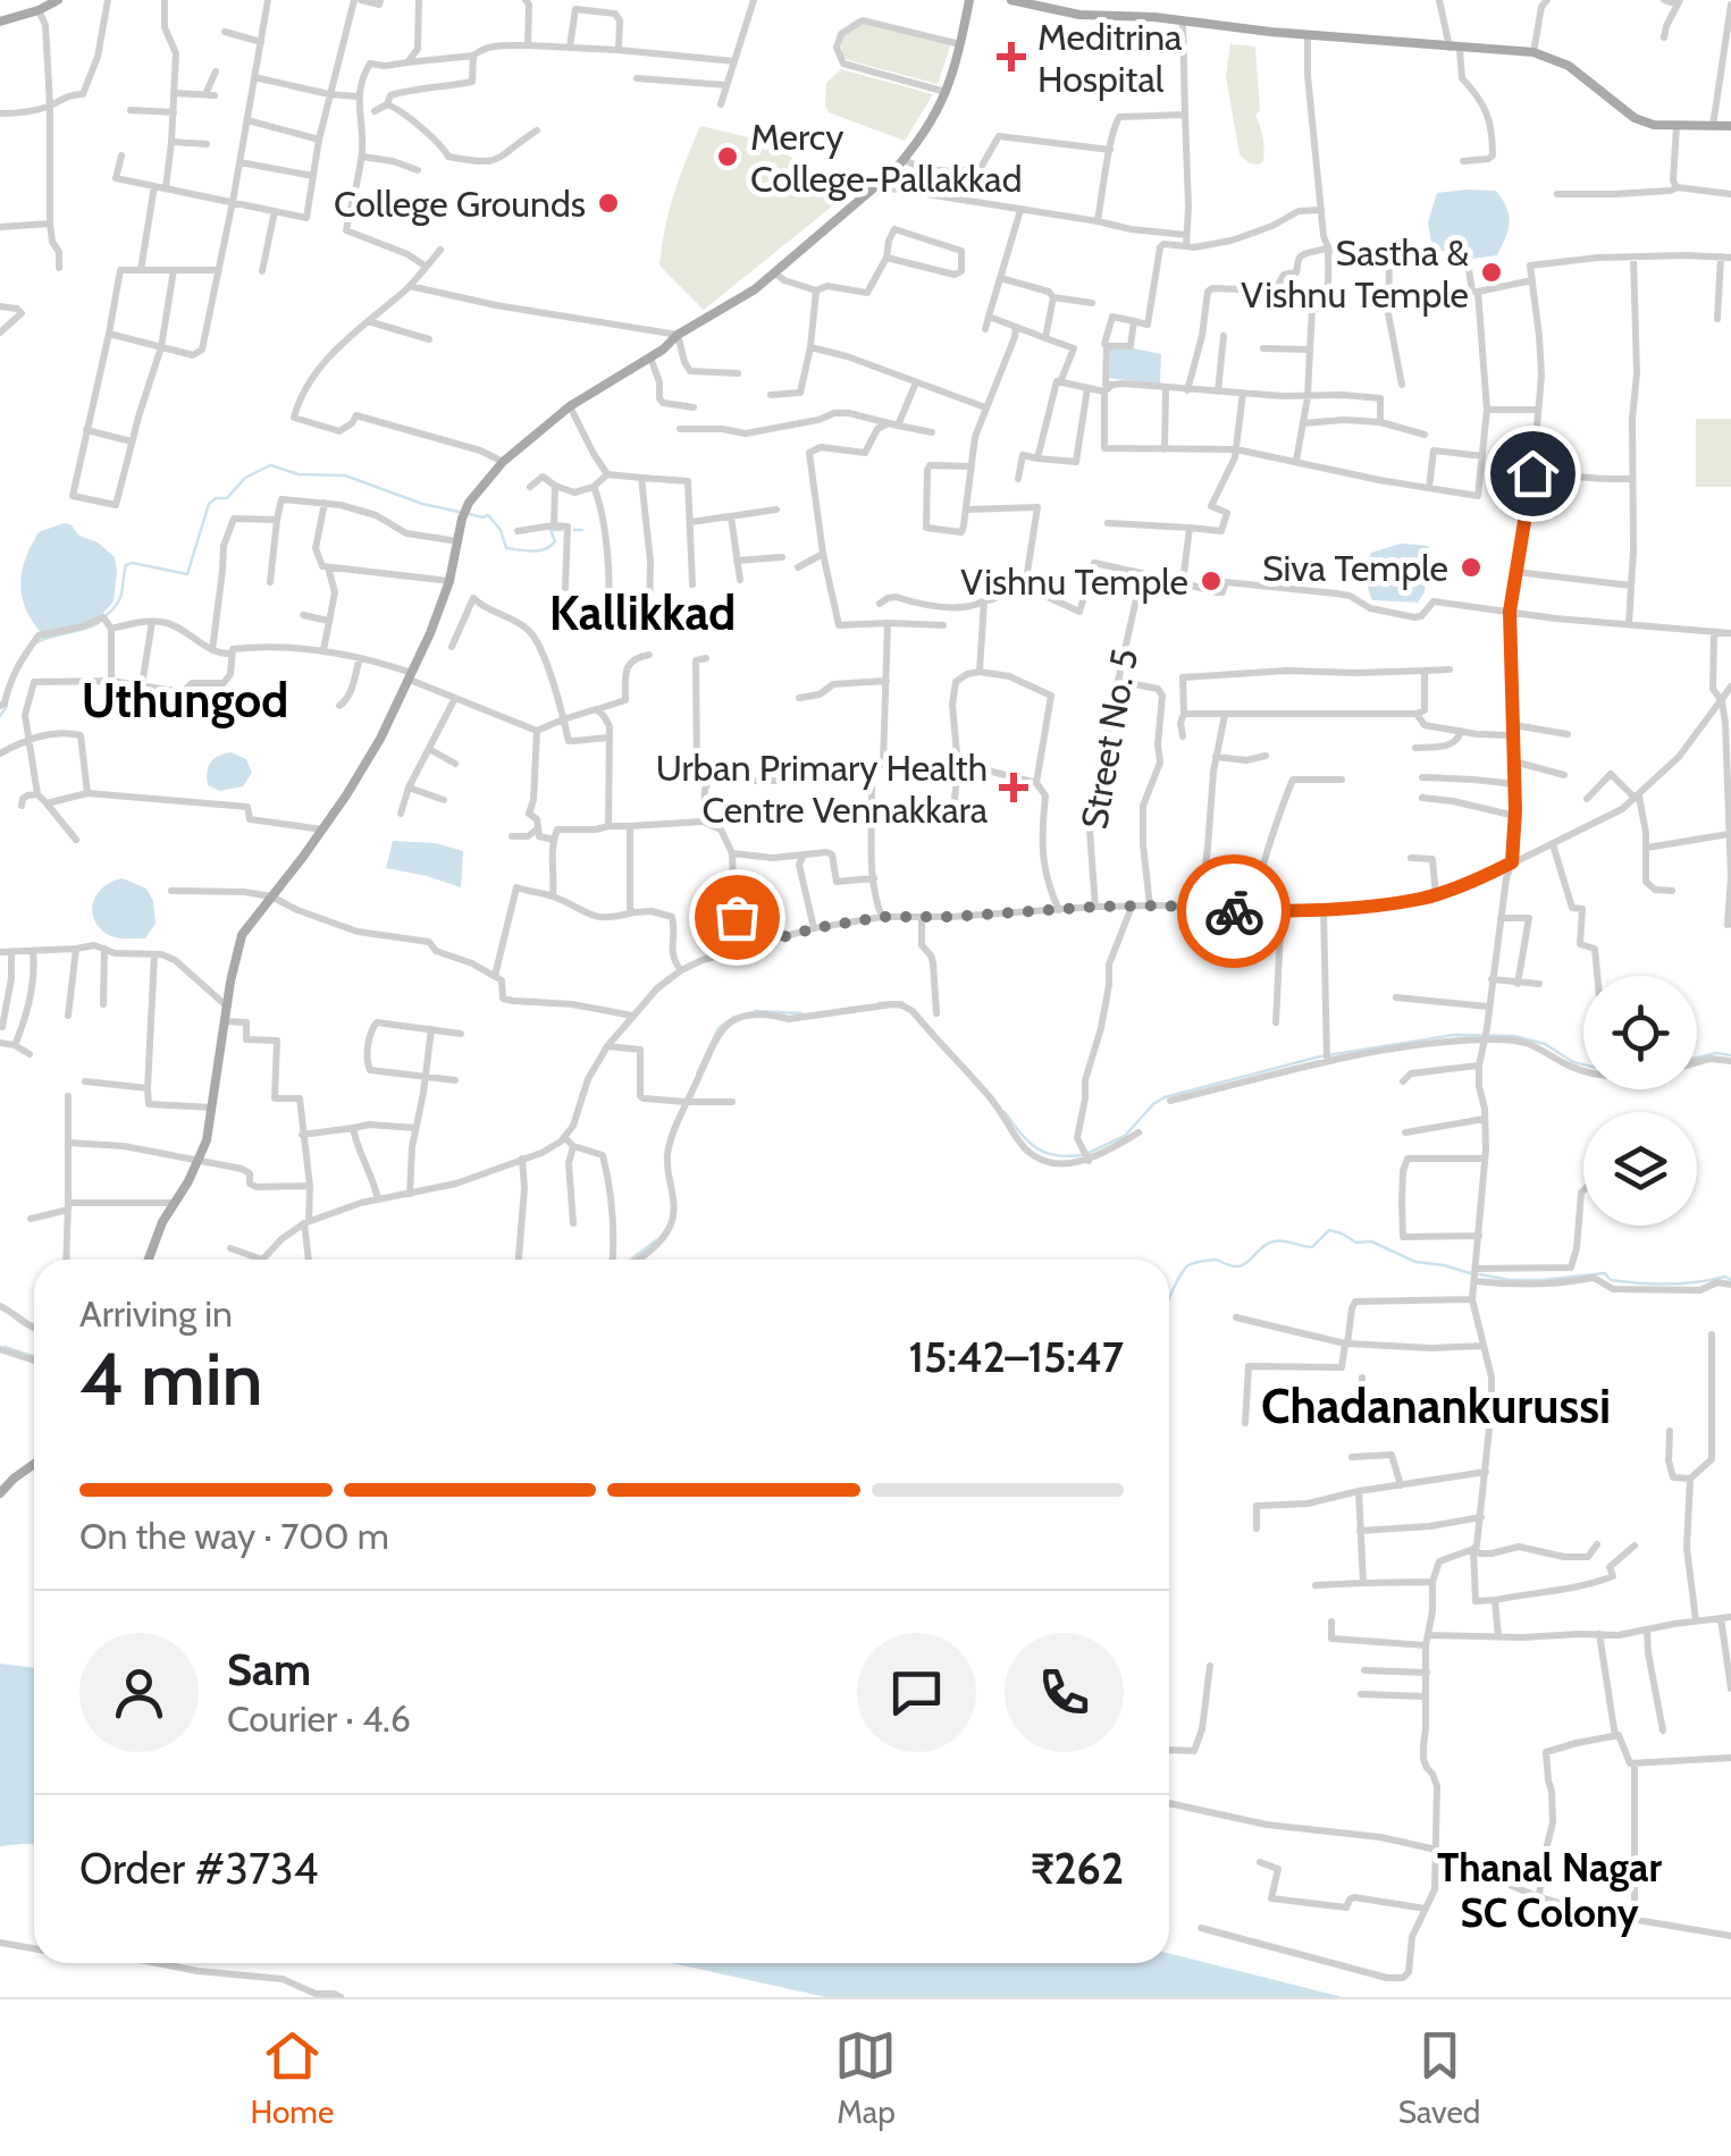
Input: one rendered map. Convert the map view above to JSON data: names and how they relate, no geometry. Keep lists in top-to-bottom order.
{
  "streets": {
    "street": ["Street No. 5"]
  },
  "districts": [
    "Kallikkad",
    "Uthungod",
    "Chadanankurussi",
    "Thanal Nagar SC Colony"
  ],
  "places": {
    "health": ["Meditrina Hospital", "Urban Primary Health Centre Vennakkara"],
    "other": [
      "Mercy College-Pallakkad",
      "College Grounds",
      "Sastha & Vishnu Temple",
      "Siva Temple",
      "Vishnu Temple"
    ]
  },
  "page": {
    "heading": ["4 min", "Arriving in", "15:42–15:47"],
    "panel": [
      "Sam",
      "Courier · 4.6",
      "Order #3734",
      "₹262"
    ],
    "bar": "On the way · 700 m",
    "tabs": ["Home", "Map", "Saved"]
  }
}
